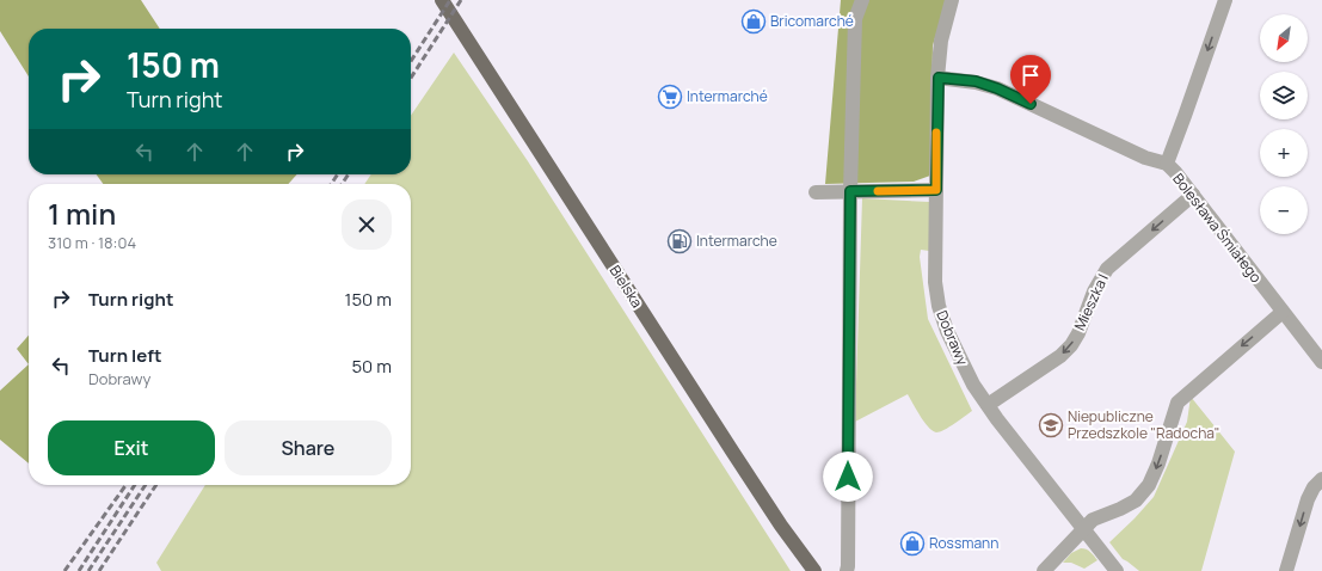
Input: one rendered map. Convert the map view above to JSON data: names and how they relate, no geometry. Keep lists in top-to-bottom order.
{
  "streets": {
    "main road": ["Bielska"],
    "street": ["Bolesława Śmiałego", "Mieszka I", "Dobrawy"]
  },
  "crossings": [
    ["Bolesława Śmiałego", "Mieszka I"],
    ["Mieszka I", "Dobrawy"]
  ],
  "one_way": ["Bolesława Śmiałego", "Mieszka I"],
  "places": {
    "shop": ["Bricomarché", "Rossmann"],
    "supermarket": ["Intermarché"],
    "fuel station": ["Intermarche"],
    "school or university": ["Niepubliczne Przedszkole \"Radocha\""]
  },
  "north": "bottom left",
  "page": {
    "map_buttons": ["+", "−"],
    "turn": ["150 m", "Turn right"],
    "heading": ["1 min", "310 m · 18:04"],
    "list": [
      {
        "name": "Turn right",
        "value": "150 m"
      },
      {
        "name": "Turn left",
        "note": "Dobrawy",
        "value": "50 m"
      }
    ],
    "buttons": ["Exit", "Share"]
  }
}
